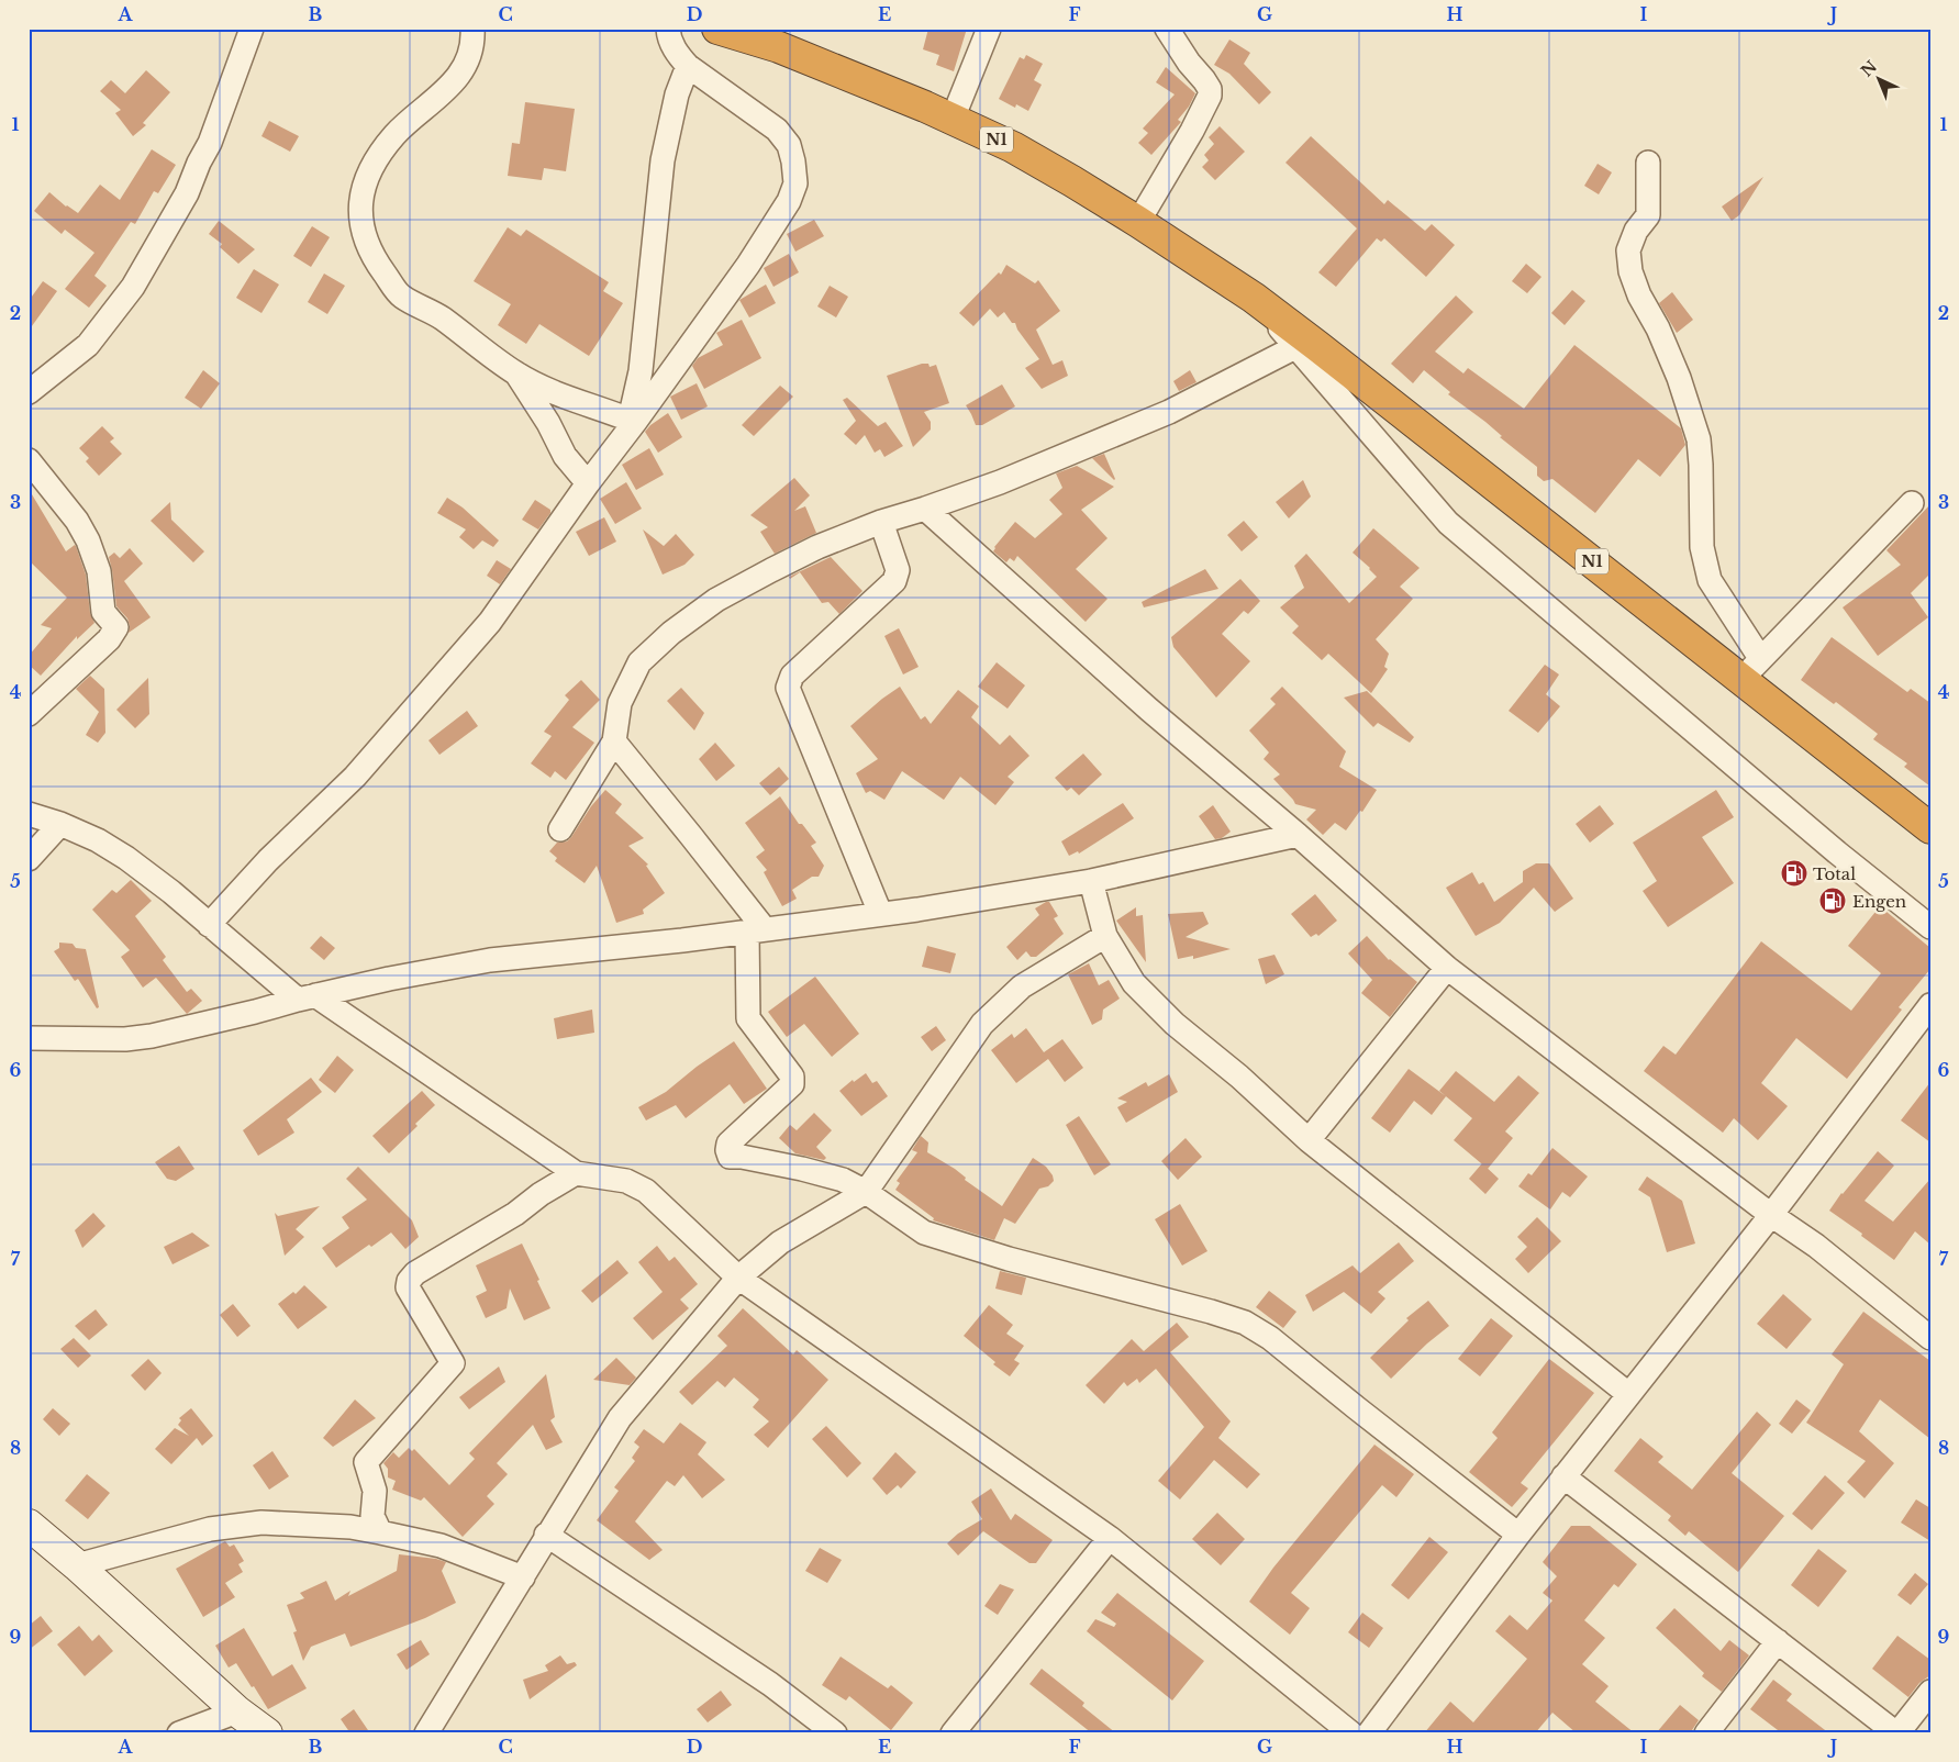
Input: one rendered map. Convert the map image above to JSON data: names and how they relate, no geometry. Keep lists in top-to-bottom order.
{
  "streets": {
    "highway": ["N1"]
  },
  "places": {
    "fuel station": ["Total", "Engen"]
  },
  "north": "top left",
  "grid": {
    "columns": [
      "A",
      "B",
      "C",
      "D",
      "E",
      "F",
      "G",
      "H",
      "I",
      "J"
    ],
    "rows": [
      "1",
      "2",
      "3",
      "4",
      "5",
      "6",
      "7",
      "8",
      "9"
    ]
  }
}
